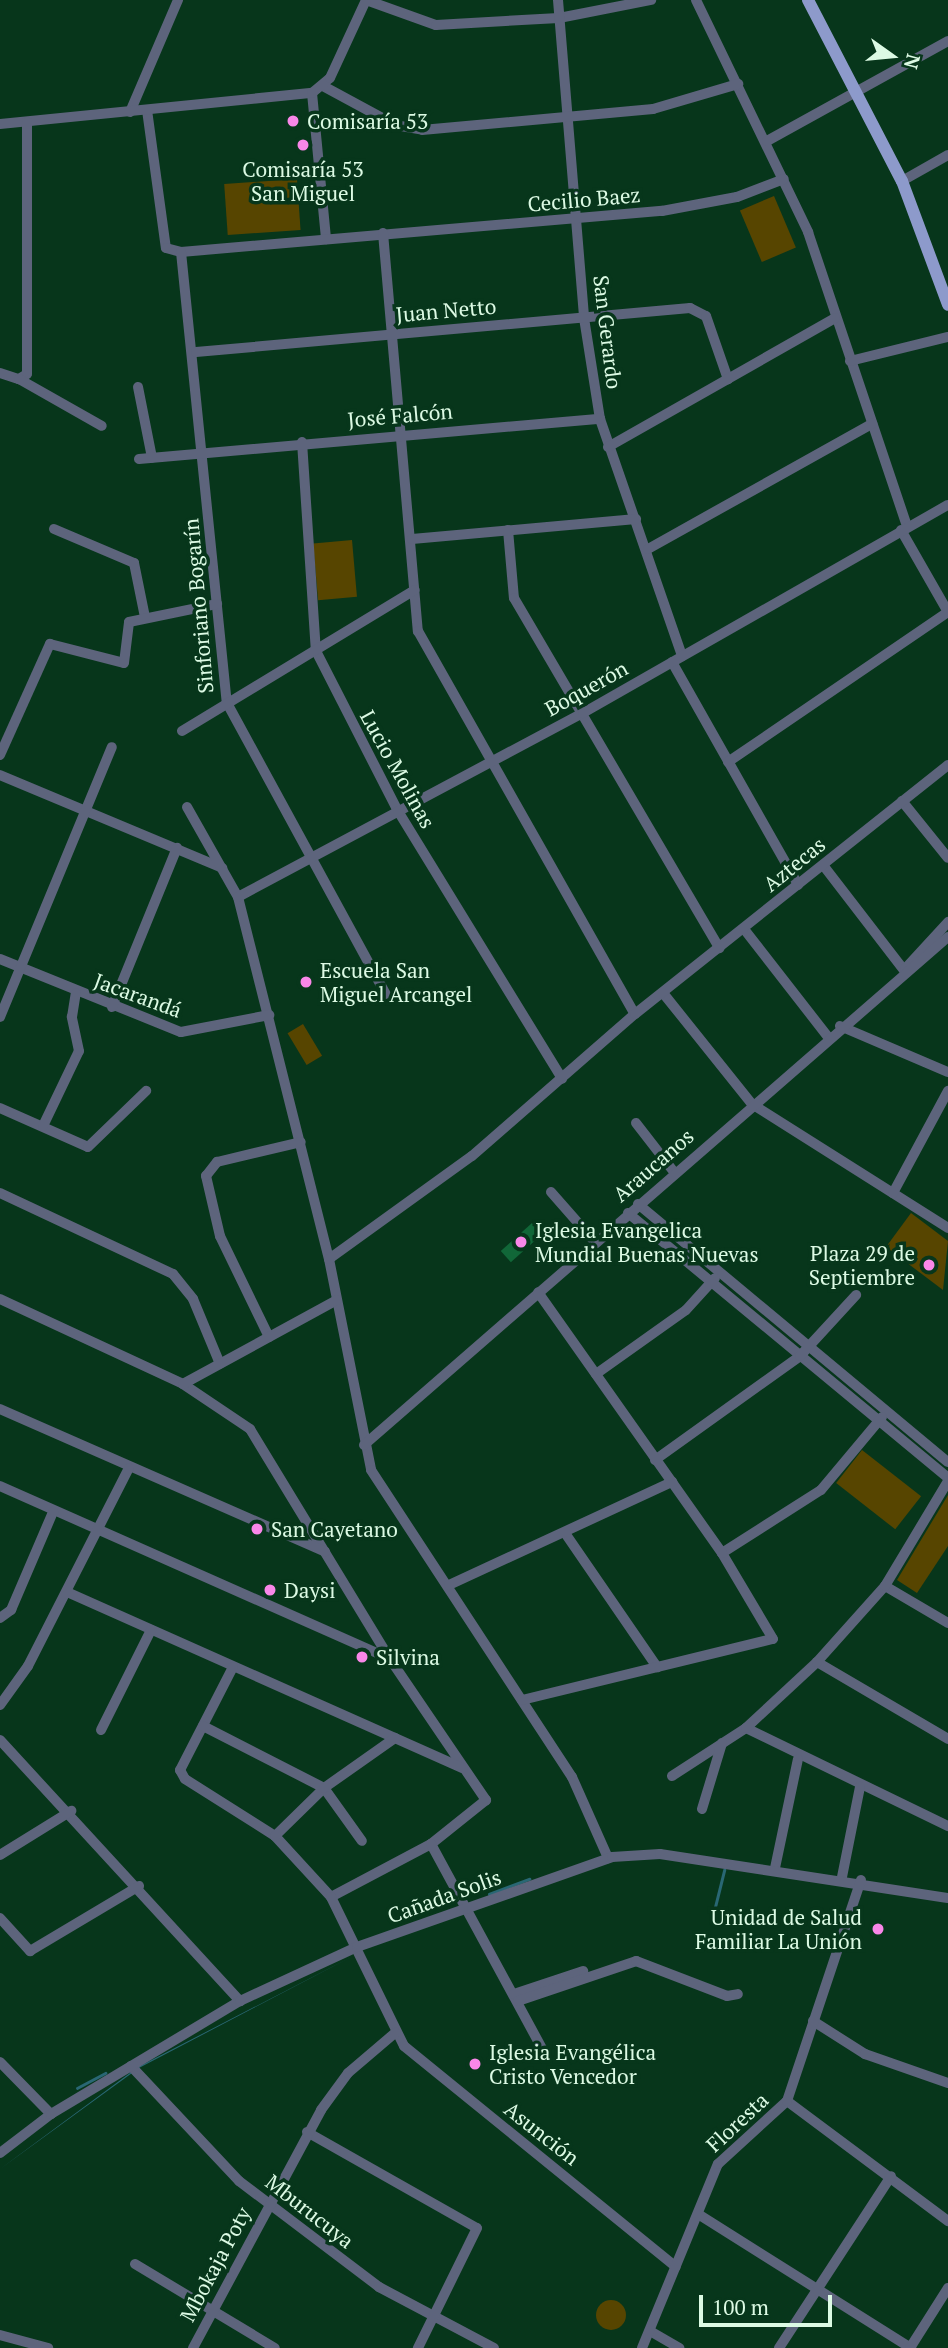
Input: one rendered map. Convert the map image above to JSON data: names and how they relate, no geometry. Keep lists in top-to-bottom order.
{
  "streets": {
    "street": [
      "Cecilio Baez",
      "Juan Netto",
      "San Gerardo",
      "José Falcón",
      "Sinforiano Bogarín",
      "Boquerón",
      "Lucio Molinas",
      "Aztecas",
      "Jacarandá",
      "Araucanos",
      "Cañada Solis",
      "Floresta",
      "Asunción",
      "Mburucuya",
      "Mbokaja Poty"
    ]
  },
  "crossings": [
    ["Cecilio Baez", "San Gerardo"],
    ["Cecilio Baez", "Sinforiano Bogarín"],
    ["Juan Netto", "San Gerardo"],
    ["Juan Netto", "Sinforiano Bogarín"],
    ["San Gerardo", "José Falcón"],
    ["San Gerardo", "Boquerón"],
    ["José Falcón", "Sinforiano Bogarín"],
    ["José Falcón", "Lucio Molinas"],
    ["Sinforiano Bogarín", "Boquerón"],
    ["Boquerón", "Lucio Molinas"],
    ["Lucio Molinas", "Aztecas"],
    ["Cañada Solis", "Floresta"],
    ["Cañada Solis", "Asunción"],
    ["Cañada Solis", "Mburucuya"],
    ["Floresta", "Asunción"],
    ["Asunción", "Mbokaja Poty"],
    ["Mburucuya", "Mbokaja Poty"]
  ],
  "places": [
    "Comisaría 53",
    "Comisaría 53 San Miguel",
    "Escuela San Miguel Arcangel",
    "Iglesia Evangelica Mundial Buenas Nuevas",
    "Plaza 29 de Septiembre",
    "San Cayetano",
    "Daysi",
    "Silvina",
    "Unidad de Salud Familiar La Unión",
    "Iglesia Evangélica Cristo Vencedor"
  ],
  "scale_bar": "100 m",
  "north": "right"
}
